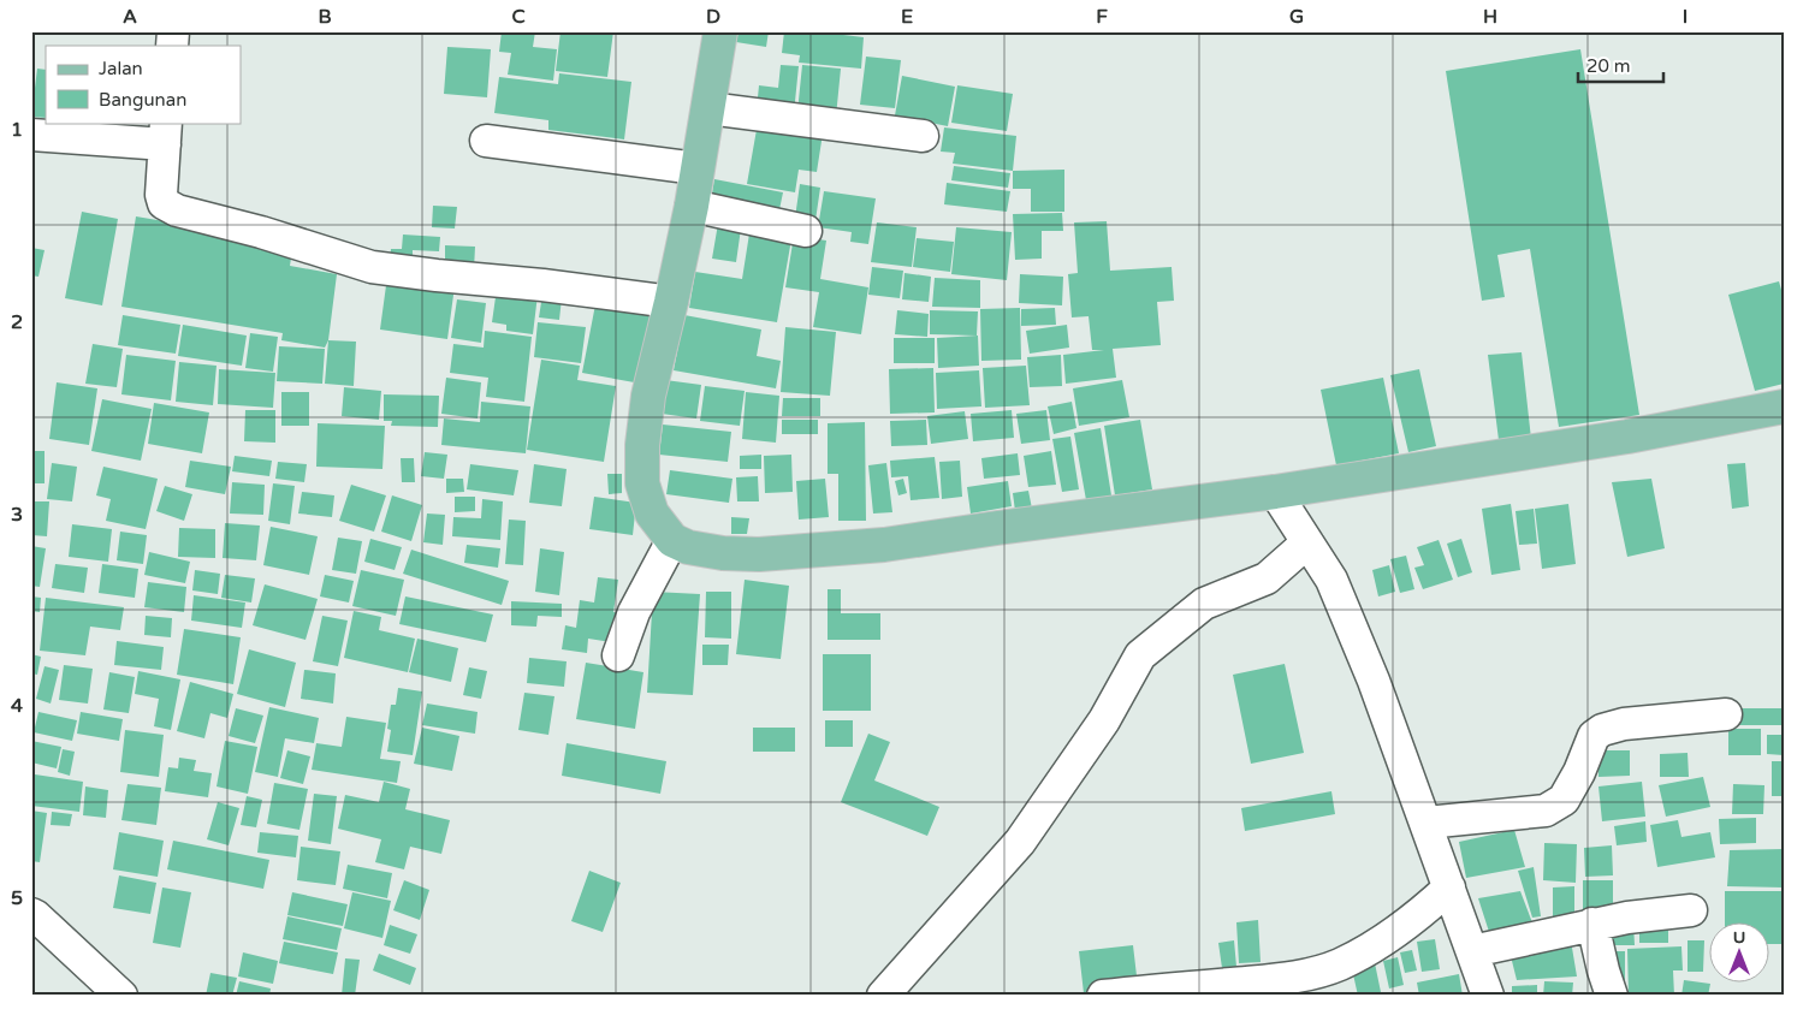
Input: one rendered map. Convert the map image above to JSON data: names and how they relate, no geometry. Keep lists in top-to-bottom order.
{
  "legend": ["Jalan", "Bangunan"],
  "scale_bar": "20 m",
  "north": "top",
  "grid": {
    "columns": [
      "A",
      "B",
      "C",
      "D",
      "E",
      "F",
      "G",
      "H",
      "I"
    ],
    "rows": [
      "1",
      "2",
      "3",
      "4",
      "5"
    ]
  }
}
